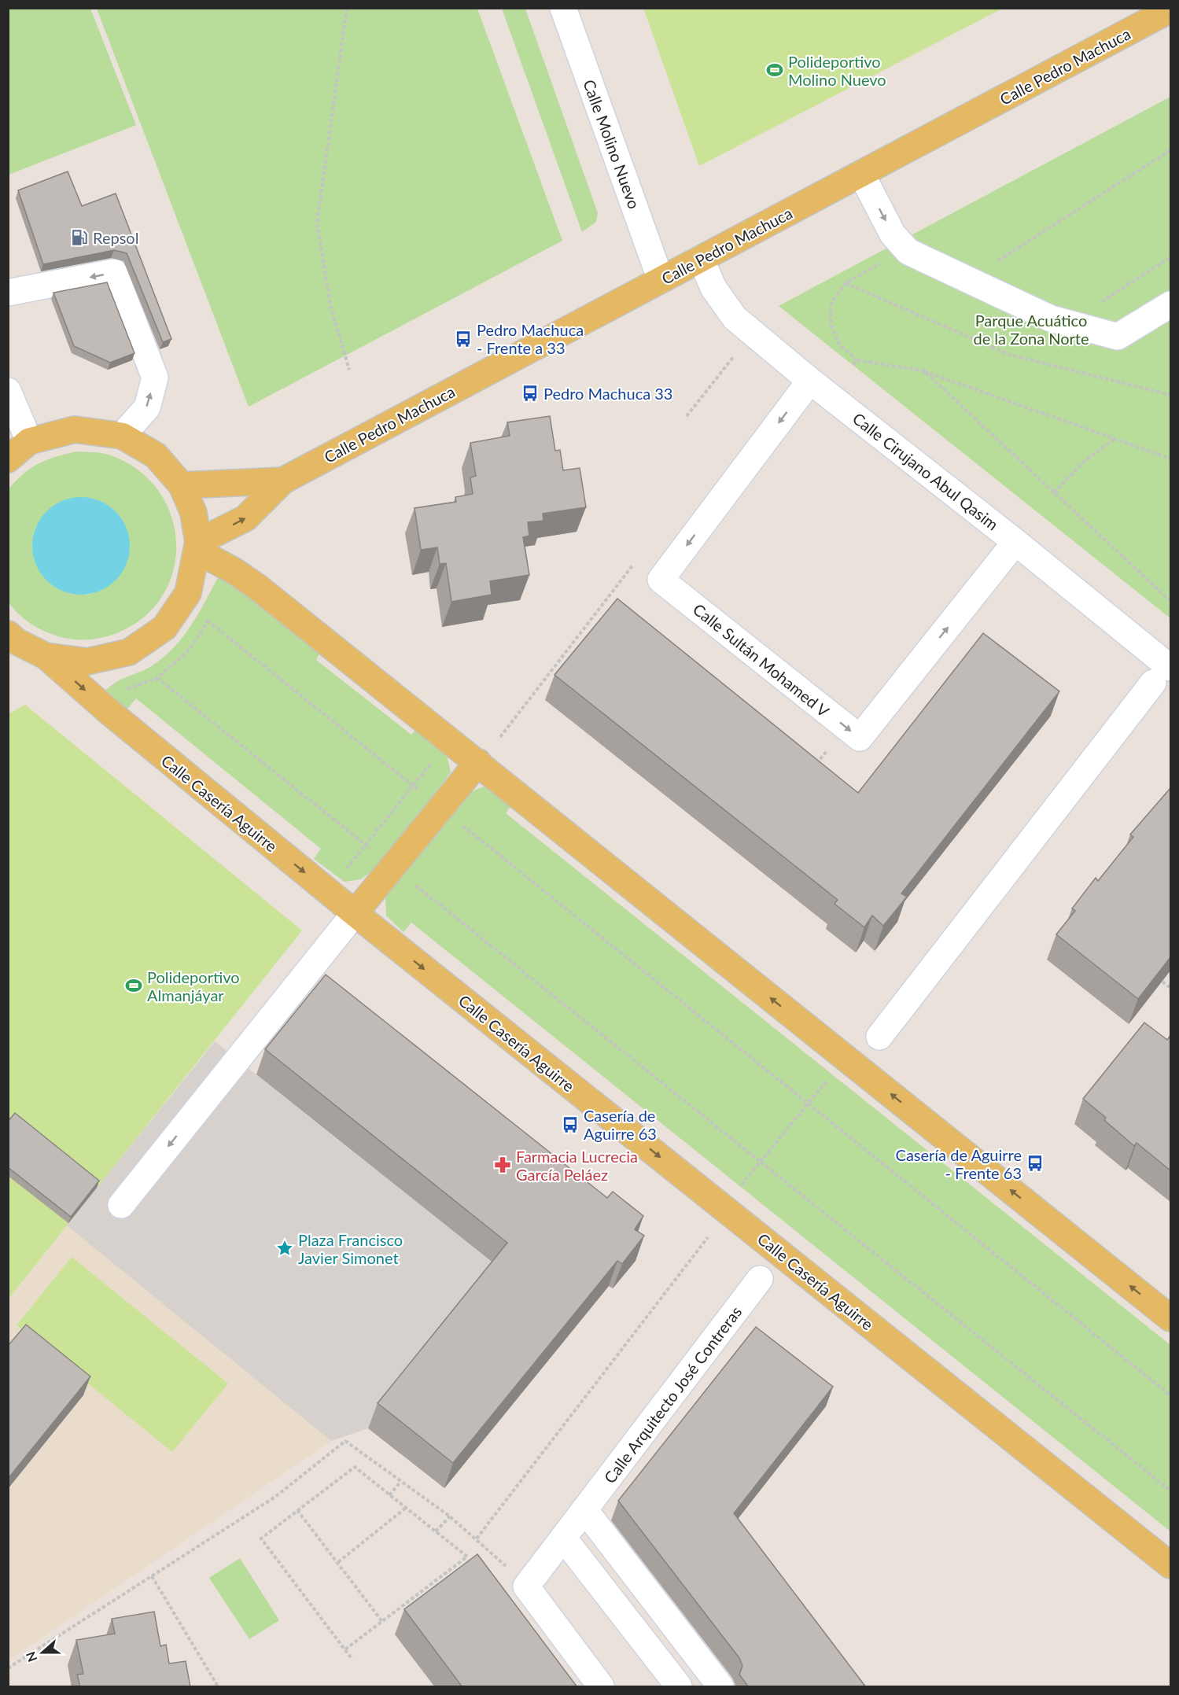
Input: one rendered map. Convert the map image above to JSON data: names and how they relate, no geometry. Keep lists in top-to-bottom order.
{
  "streets": {
    "main road": ["Calle Pedro Machuca", "Calle Casería Aguirre"],
    "street": [
      "Calle Molino Nuevo",
      "Calle Cirujano Abul Qasim",
      "Calle Sultán Mohamed V",
      "Calle Arquitecto José Contreras"
    ]
  },
  "crossings": [
    ["Calle Pedro Machuca", "Calle Molino Nuevo"],
    ["Calle Pedro Machuca", "Calle Cirujano Abul Qasim"],
    ["Calle Cirujano Abul Qasim", "Calle Sultán Mohamed V"]
  ],
  "parks": ["Parque Acuático de la Zona Norte"],
  "places": {
    "sports": ["Polideportivo Molino Nuevo", "Polideportivo Almanjáyar"],
    "fuel station": ["Repsol"],
    "bus stop": [
      "Pedro Machuca - Frente a 33",
      "Pedro Machuca 33",
      "Casería de Aguirre 63",
      "Casería de Aguirre - Frente 63"
    ],
    "pharmacy": ["Farmacia Lucrecia García Peláez"],
    "place": ["Plaza Francisco Javier Simonet"]
  },
  "north": "left"
}
